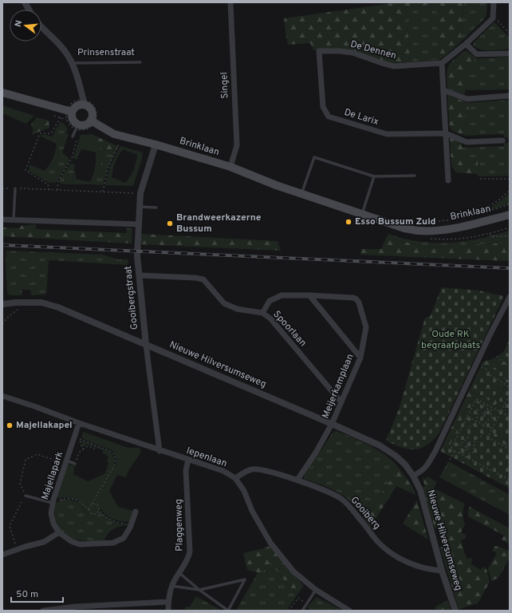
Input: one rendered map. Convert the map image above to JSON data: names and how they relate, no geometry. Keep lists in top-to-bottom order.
{
  "streets": {
    "main road": ["Brinklaan"],
    "street": [
      "De Dennen",
      "Prinsenstraat",
      "Singel",
      "De Larix",
      "Gooibergstraat",
      "Spoorlaan",
      "Nieuwe Hilversumseweg",
      "Meijerkamplaan",
      "Iepenlaan",
      "Majellapark",
      "Gooiberg",
      "Plaggenweg"
    ]
  },
  "crossings": [
    ["De Dennen", "De Larix"],
    ["Prinsenstraat", "Brinklaan"],
    ["Singel", "Brinklaan"],
    ["Brinklaan", "Gooibergstraat"],
    ["Gooibergstraat", "Spoorlaan"],
    ["Gooibergstraat", "Nieuwe Hilversumseweg"],
    ["Gooibergstraat", "Iepenlaan"],
    ["Spoorlaan", "Meijerkamplaan"],
    ["Nieuwe Hilversumseweg", "Meijerkamplaan"],
    ["Nieuwe Hilversumseweg", "Gooiberg"],
    ["Meijerkamplaan", "Gooiberg"],
    ["Iepenlaan", "Majellapark"],
    ["Iepenlaan", "Gooiberg"],
    ["Iepenlaan", "Plaggenweg"]
  ],
  "parks": ["Oude RK begraafplaats"],
  "places": ["Esso Bussum Zuid", "Brandweerkazerne Bussum", "Majellakapel"],
  "scale_bar": "50 m",
  "north": "left"
}
